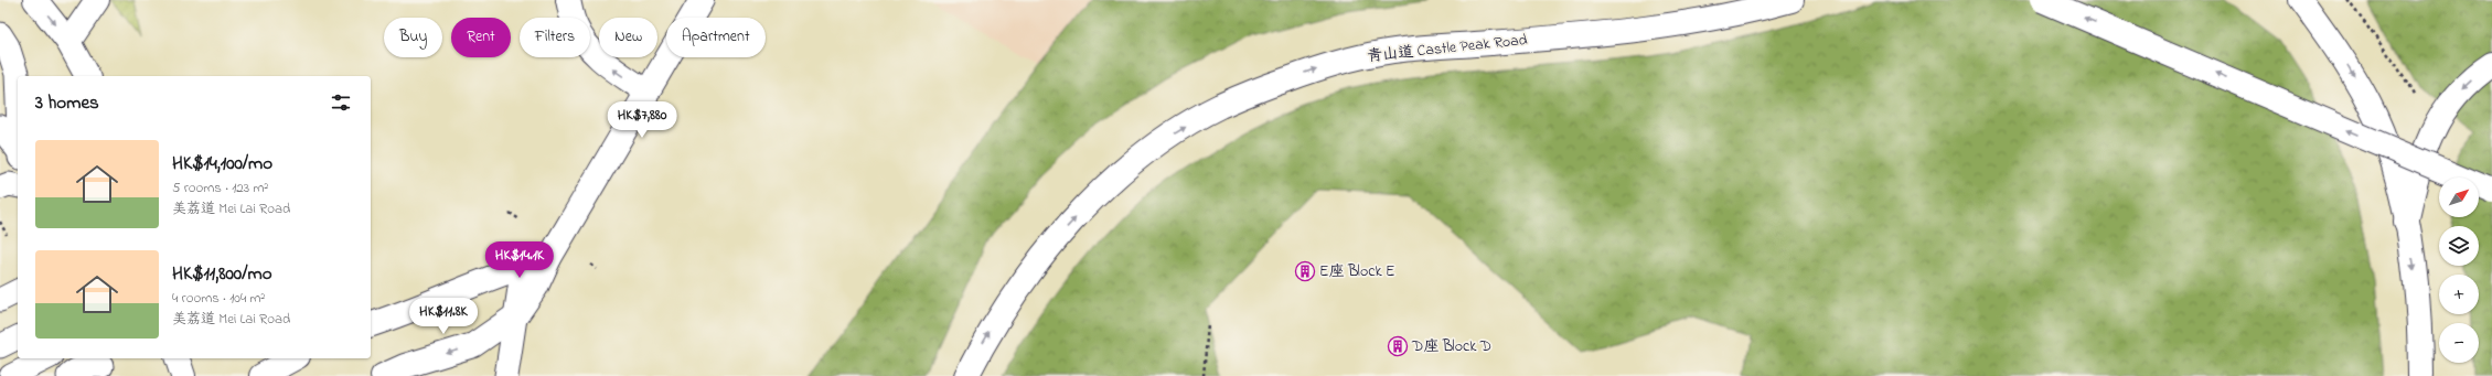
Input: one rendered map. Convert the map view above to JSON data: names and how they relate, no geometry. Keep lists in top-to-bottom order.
{
  "streets": {
    "main road": ["青山道 Castle Peak Road"]
  },
  "one_way": ["青山道 Castle Peak Road"],
  "places": {
    "building": ["E座 Block E", "D座 Block D"]
  },
  "north": "top right",
  "page": {
    "chip": [
      "Buy",
      "Rent",
      "Filters",
      "New",
      "Apartment"
    ],
    "heading": "3 homes",
    "price": ["HK$7,880", "HK$14.1K", "HK$11.8K"],
    "list": [
      {
        "name": "HK$14,100/mo",
        "note": "5 rooms · 123 m² · 美荔道 Mei Lai Road"
      },
      {
        "name": "HK$11,800/mo",
        "note": "4 rooms · 104 m² · 美荔道 Mei Lai Road"
      }
    ],
    "map_buttons": ["+", "−"]
  }
}
